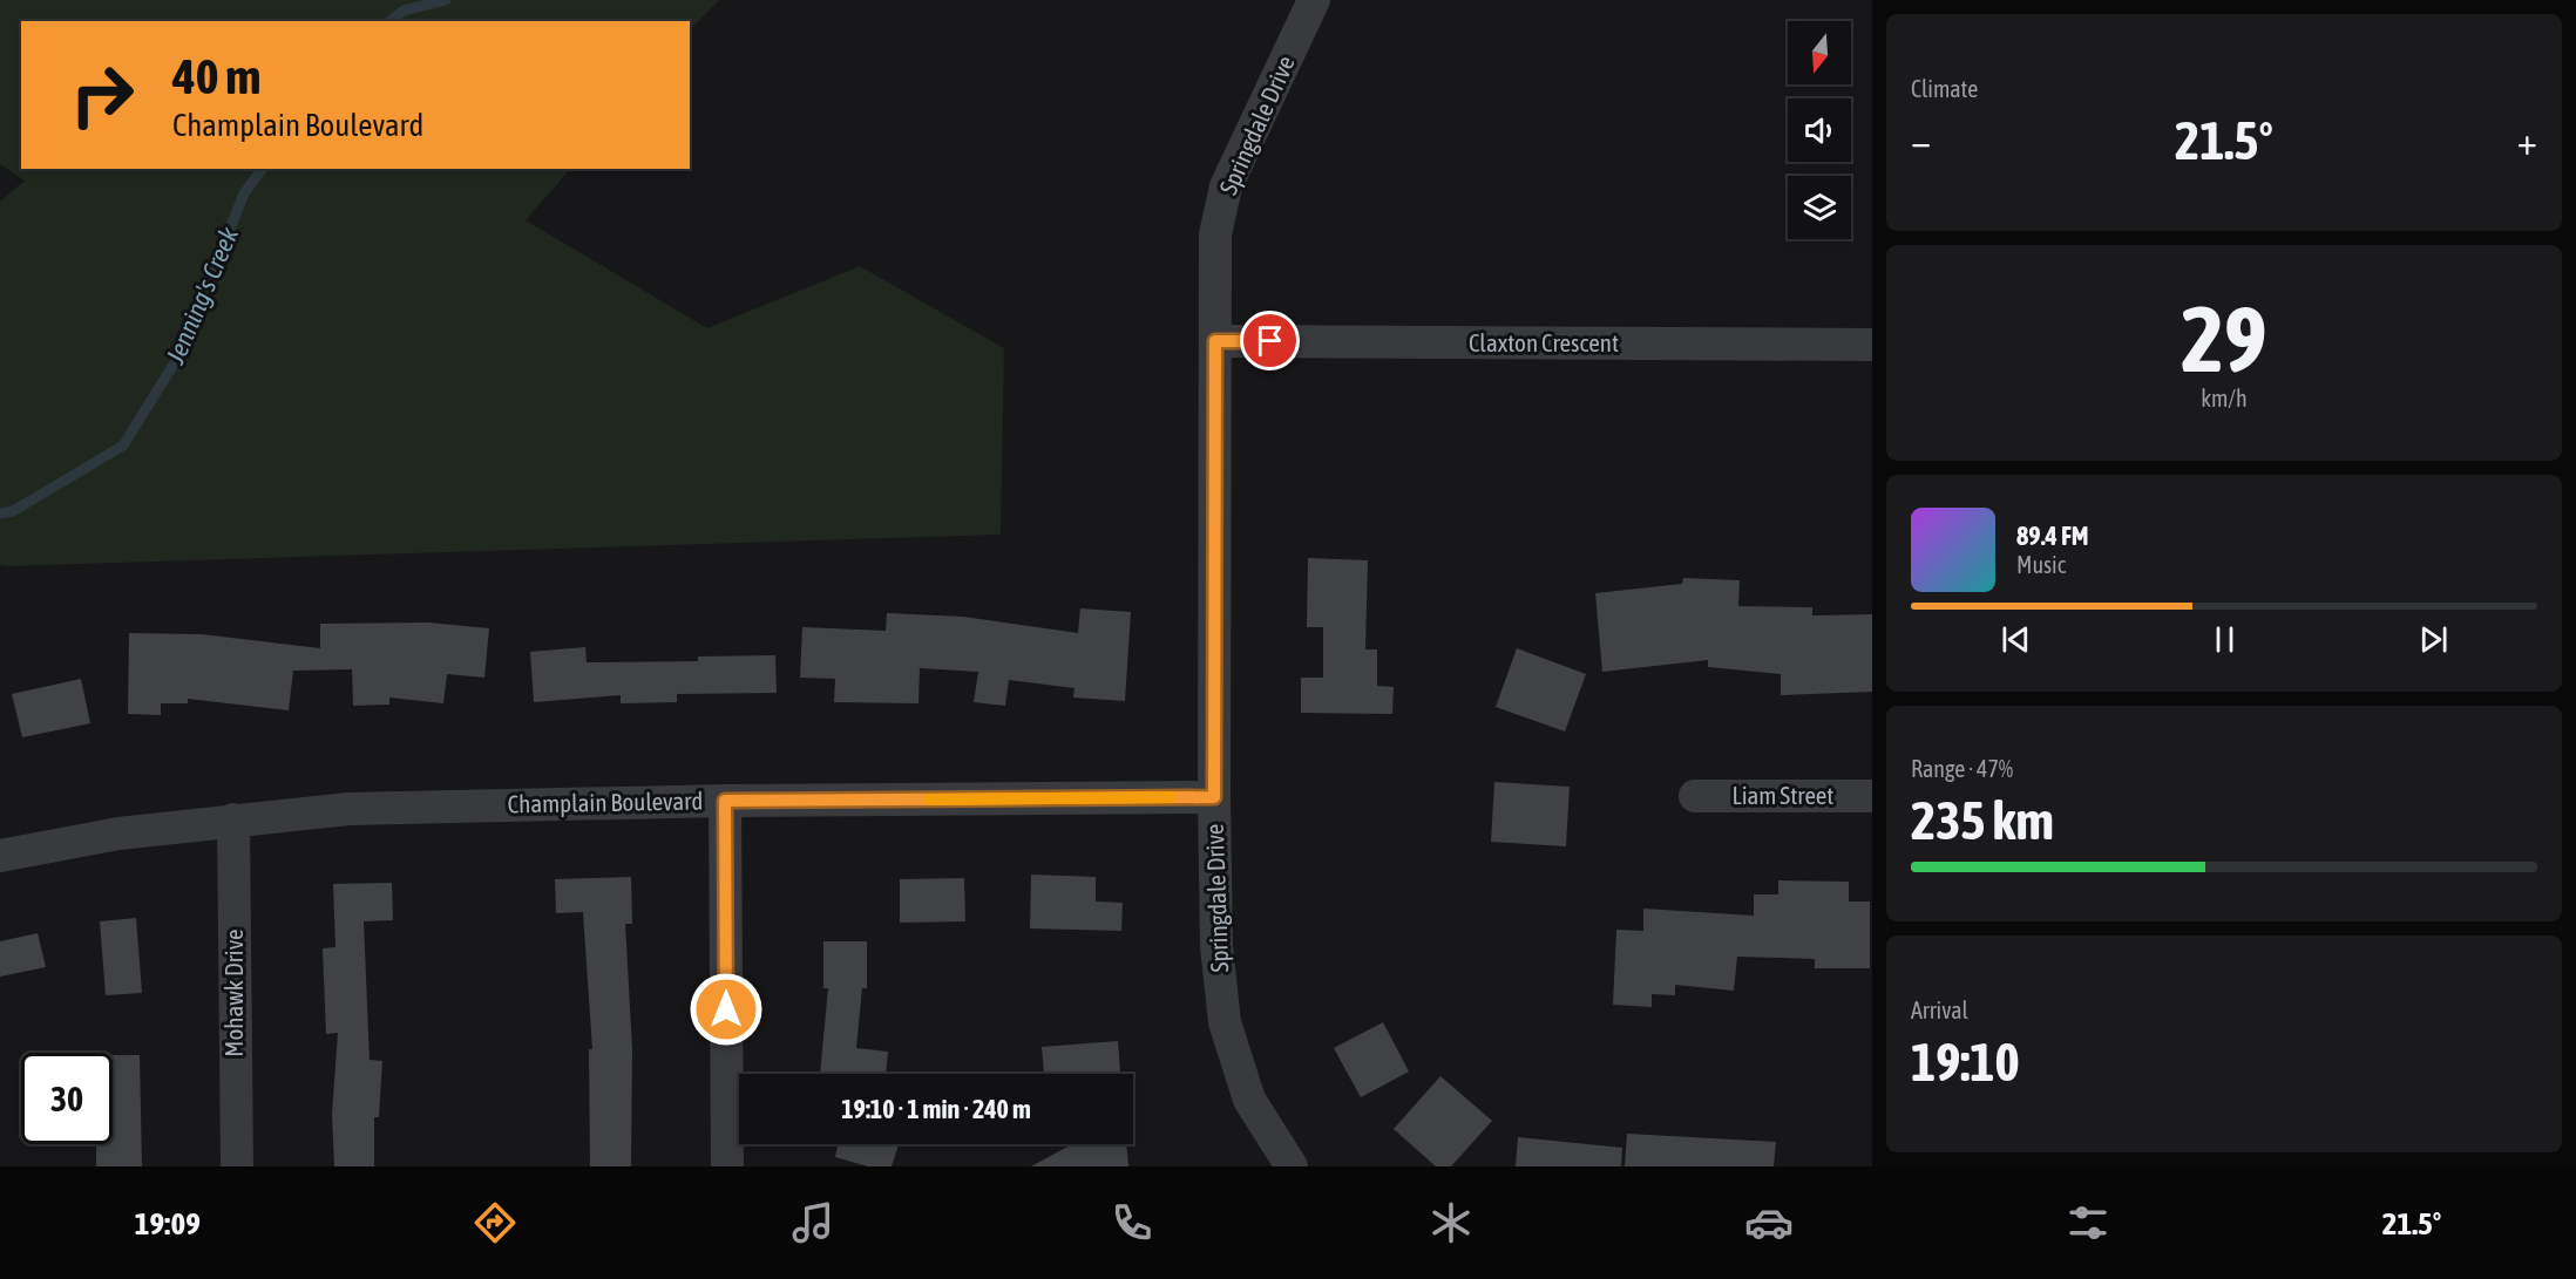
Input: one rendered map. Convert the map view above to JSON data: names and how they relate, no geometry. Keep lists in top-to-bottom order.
{
  "streets": {
    "street": [
      "Springdale Drive",
      "Claxton Crescent",
      "Liam Street",
      "Champlain Boulevard",
      "Mohawk Drive"
    ]
  },
  "crossings": [
    ["Springdale Drive", "Claxton Crescent"],
    ["Springdale Drive", "Champlain Boulevard"],
    ["Champlain Boulevard", "Mohawk Drive"]
  ],
  "water": ["Jenning's Creek"],
  "north": "bottom",
  "page": {
    "tile": [
      "Climate",
      ["29", "km/h"],
      ["Range · 47%", "235 km"],
      ["Arrival", "19:10"]
    ],
    "turn": ["40 m", "Champlain Boulevard"],
    "heat": ["−", "21.5°", "+"],
    "song": ["89.4 FM", "Music"],
    "limit": "30",
    "trip": "19:10 · 1 min · 240 m",
    "tabs": ["19:09", "21.5°"]
  }
}
